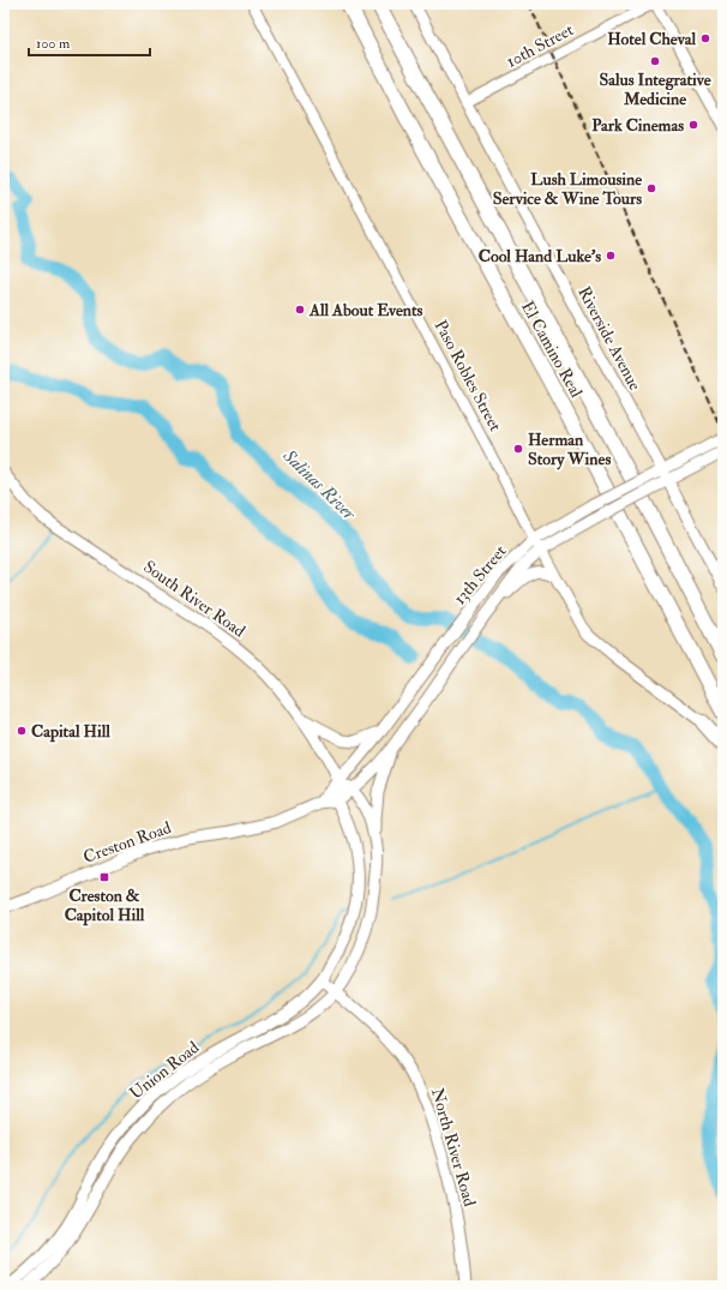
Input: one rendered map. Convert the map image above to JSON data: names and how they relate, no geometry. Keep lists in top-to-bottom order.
{
  "streets": {
    "highway": ["El Camino Real"],
    "main road": [
      "Riverside Avenue",
      "Paso Robles Street",
      "13th Street",
      "South River Road",
      "Creston Road",
      "Union Road",
      "North River Road"
    ],
    "street": ["10th Street"]
  },
  "crossings": [
    ["10th Street", "Riverside Avenue"],
    ["Riverside Avenue", "13th Street"],
    ["Paso Robles Street", "13th Street"],
    ["13th Street", "South River Road"],
    ["13th Street", "Creston Road"],
    ["South River Road", "Creston Road"],
    ["Union Road", "North River Road"]
  ],
  "water": ["Salinas River"],
  "places": {
    "other": [
      "Hotel Cheval",
      "Salus Integrative Medicine",
      "Park Cinemas",
      "Lush Limousine Service & Wine Tours",
      "Cool Hand Luke's",
      "All About Events",
      "Herman Story Wines",
      "Capital Hill"
    ],
    "transit": ["Creston & Capitol Hill"]
  },
  "scale_bar": "100 m"
}
